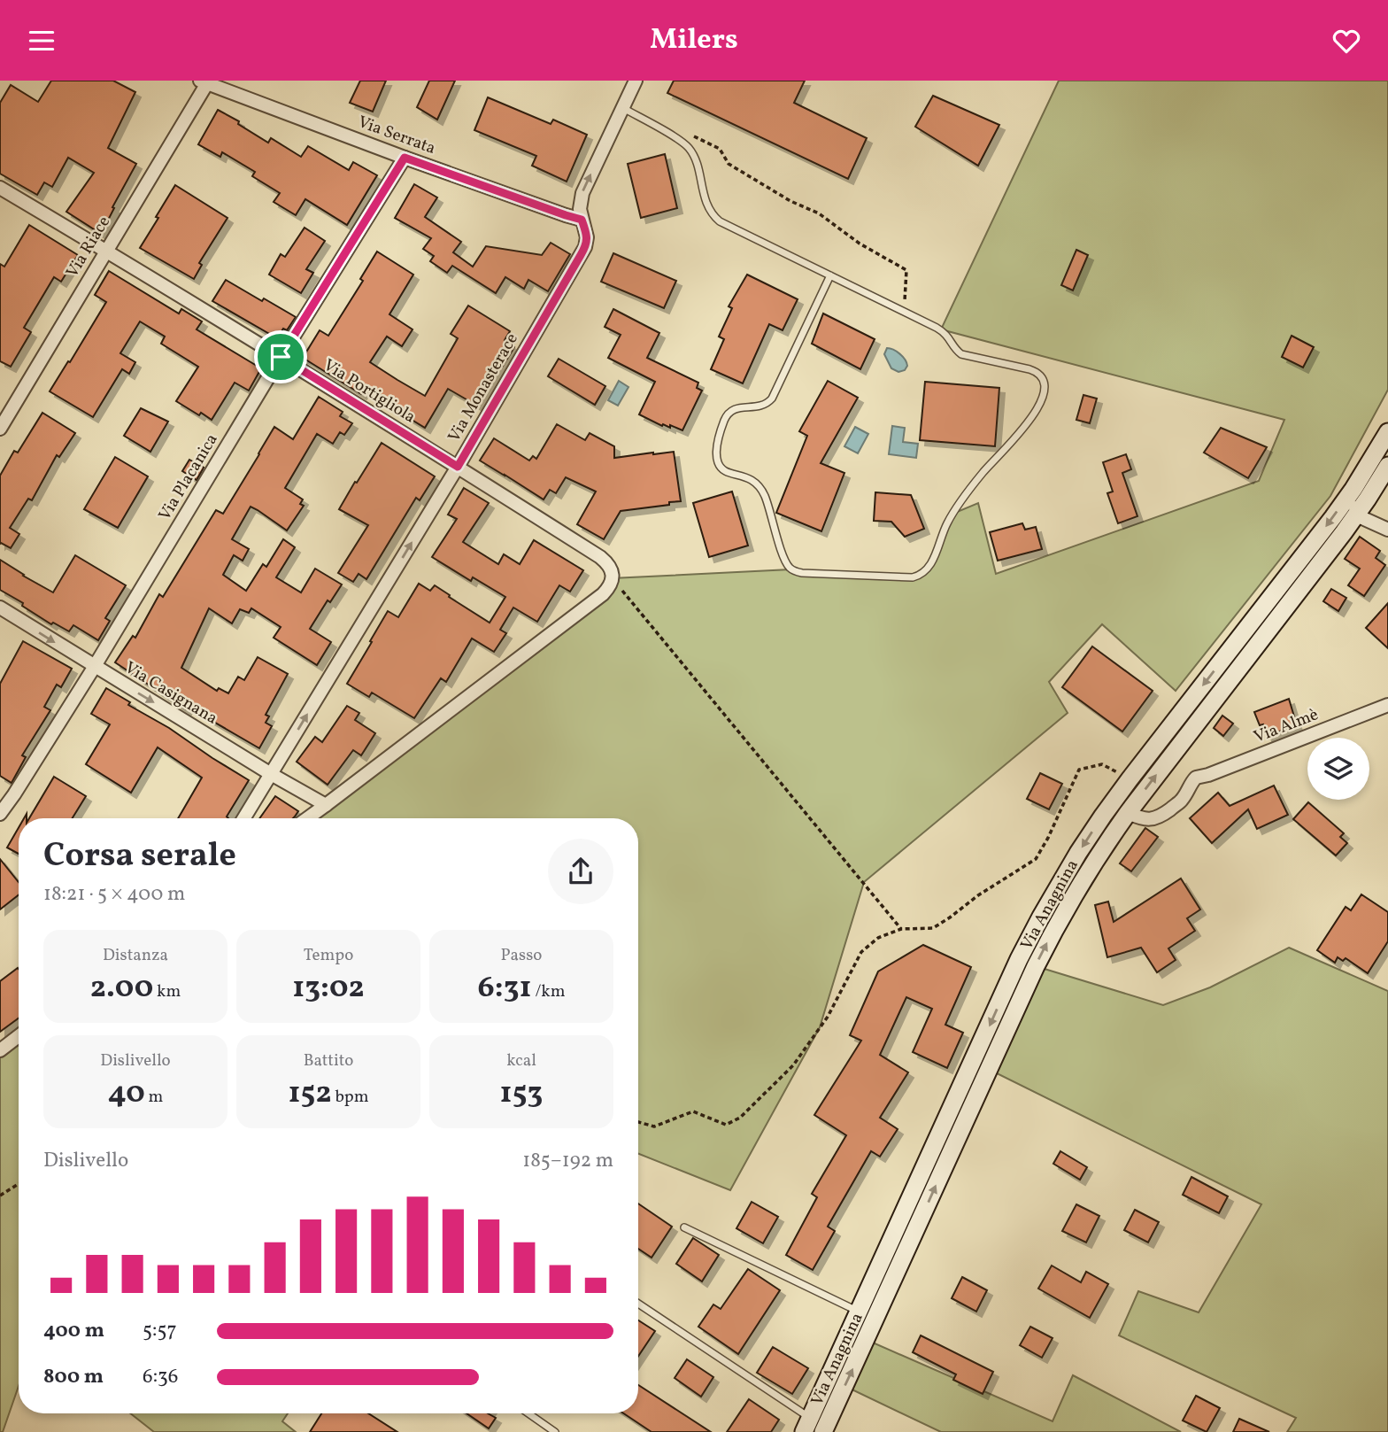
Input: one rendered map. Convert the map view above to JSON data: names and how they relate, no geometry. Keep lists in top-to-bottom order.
{
  "streets": {
    "main road": ["Via Anagnina"],
    "street": [
      "Via Serrata",
      "Via Riace",
      "Via Monasterace",
      "Via Portigliola",
      "Via Placanica",
      "Via Casignana",
      "Via Almè"
    ]
  },
  "crossings": [
    ["Via Serrata", "Via Riace"],
    ["Via Serrata", "Via Monasterace"],
    ["Via Serrata", "Via Placanica"],
    ["Via Riace", "Via Portigliola"],
    ["Via Monasterace", "Via Portigliola"],
    ["Via Monasterace", "Via Casignana"],
    ["Via Portigliola", "Via Placanica"],
    ["Via Placanica", "Via Casignana"],
    ["Via Almè", "Via Anagnina"]
  ],
  "one_way": ["Via Monasterace", "Via Casignana"],
  "page": {
    "header": "Milers",
    "heading": ["Corsa serale", "18:21 · 5 × 400 m"],
    "stats": [
      ["Distanza", "2.00 km"],
      ["Tempo", "13:02"],
      ["Passo", "6:31 /km"],
      ["Dislivello", "40 m"],
      ["Battito", "152 bpm"],
      ["kcal", "153"]
    ],
    "chart": ["Dislivello", "185–192 m"],
    "list": [
      {
        "name": "400 m",
        "note": "5:57"
      },
      {
        "name": "800 m",
        "note": "6:36"
      }
    ]
  }
}
